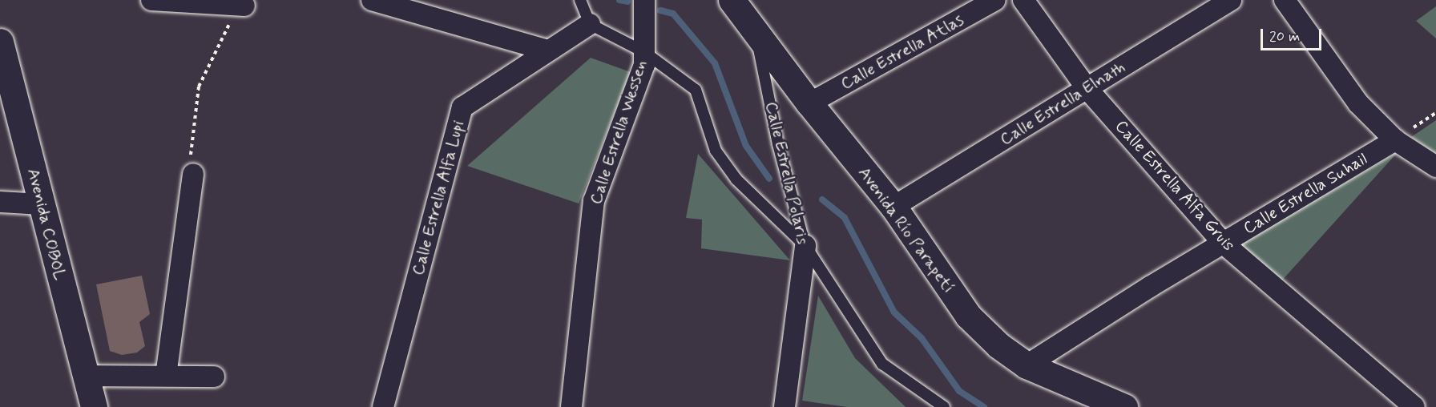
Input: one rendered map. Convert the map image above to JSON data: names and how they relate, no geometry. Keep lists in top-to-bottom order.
{
  "streets": {
    "street": [
      "Calle Estrella Atlas",
      "Calle Estrella Elnath",
      "Calle Estrella Wessen",
      "Calle Estrella Polaris",
      "Calle Estrella Alfa Gruis",
      "Calle Estrella Suhail",
      "Calle Estrella Alfa Lupi",
      "Avenida COBOL",
      "Avenida Río Parapetí"
    ]
  },
  "crossings": [
    ["Calle Estrella Atlas", "Avenida Río Parapetí"],
    ["Calle Estrella Elnath", "Calle Estrella Alfa Gruis"],
    ["Calle Estrella Elnath", "Avenida Río Parapetí"],
    ["Calle Estrella Polaris", "Avenida Río Parapetí"],
    ["Calle Estrella Alfa Gruis", "Calle Estrella Suhail"],
    ["Calle Estrella Suhail", "Avenida Río Parapetí"]
  ],
  "scale_bar": "20 m"
}
